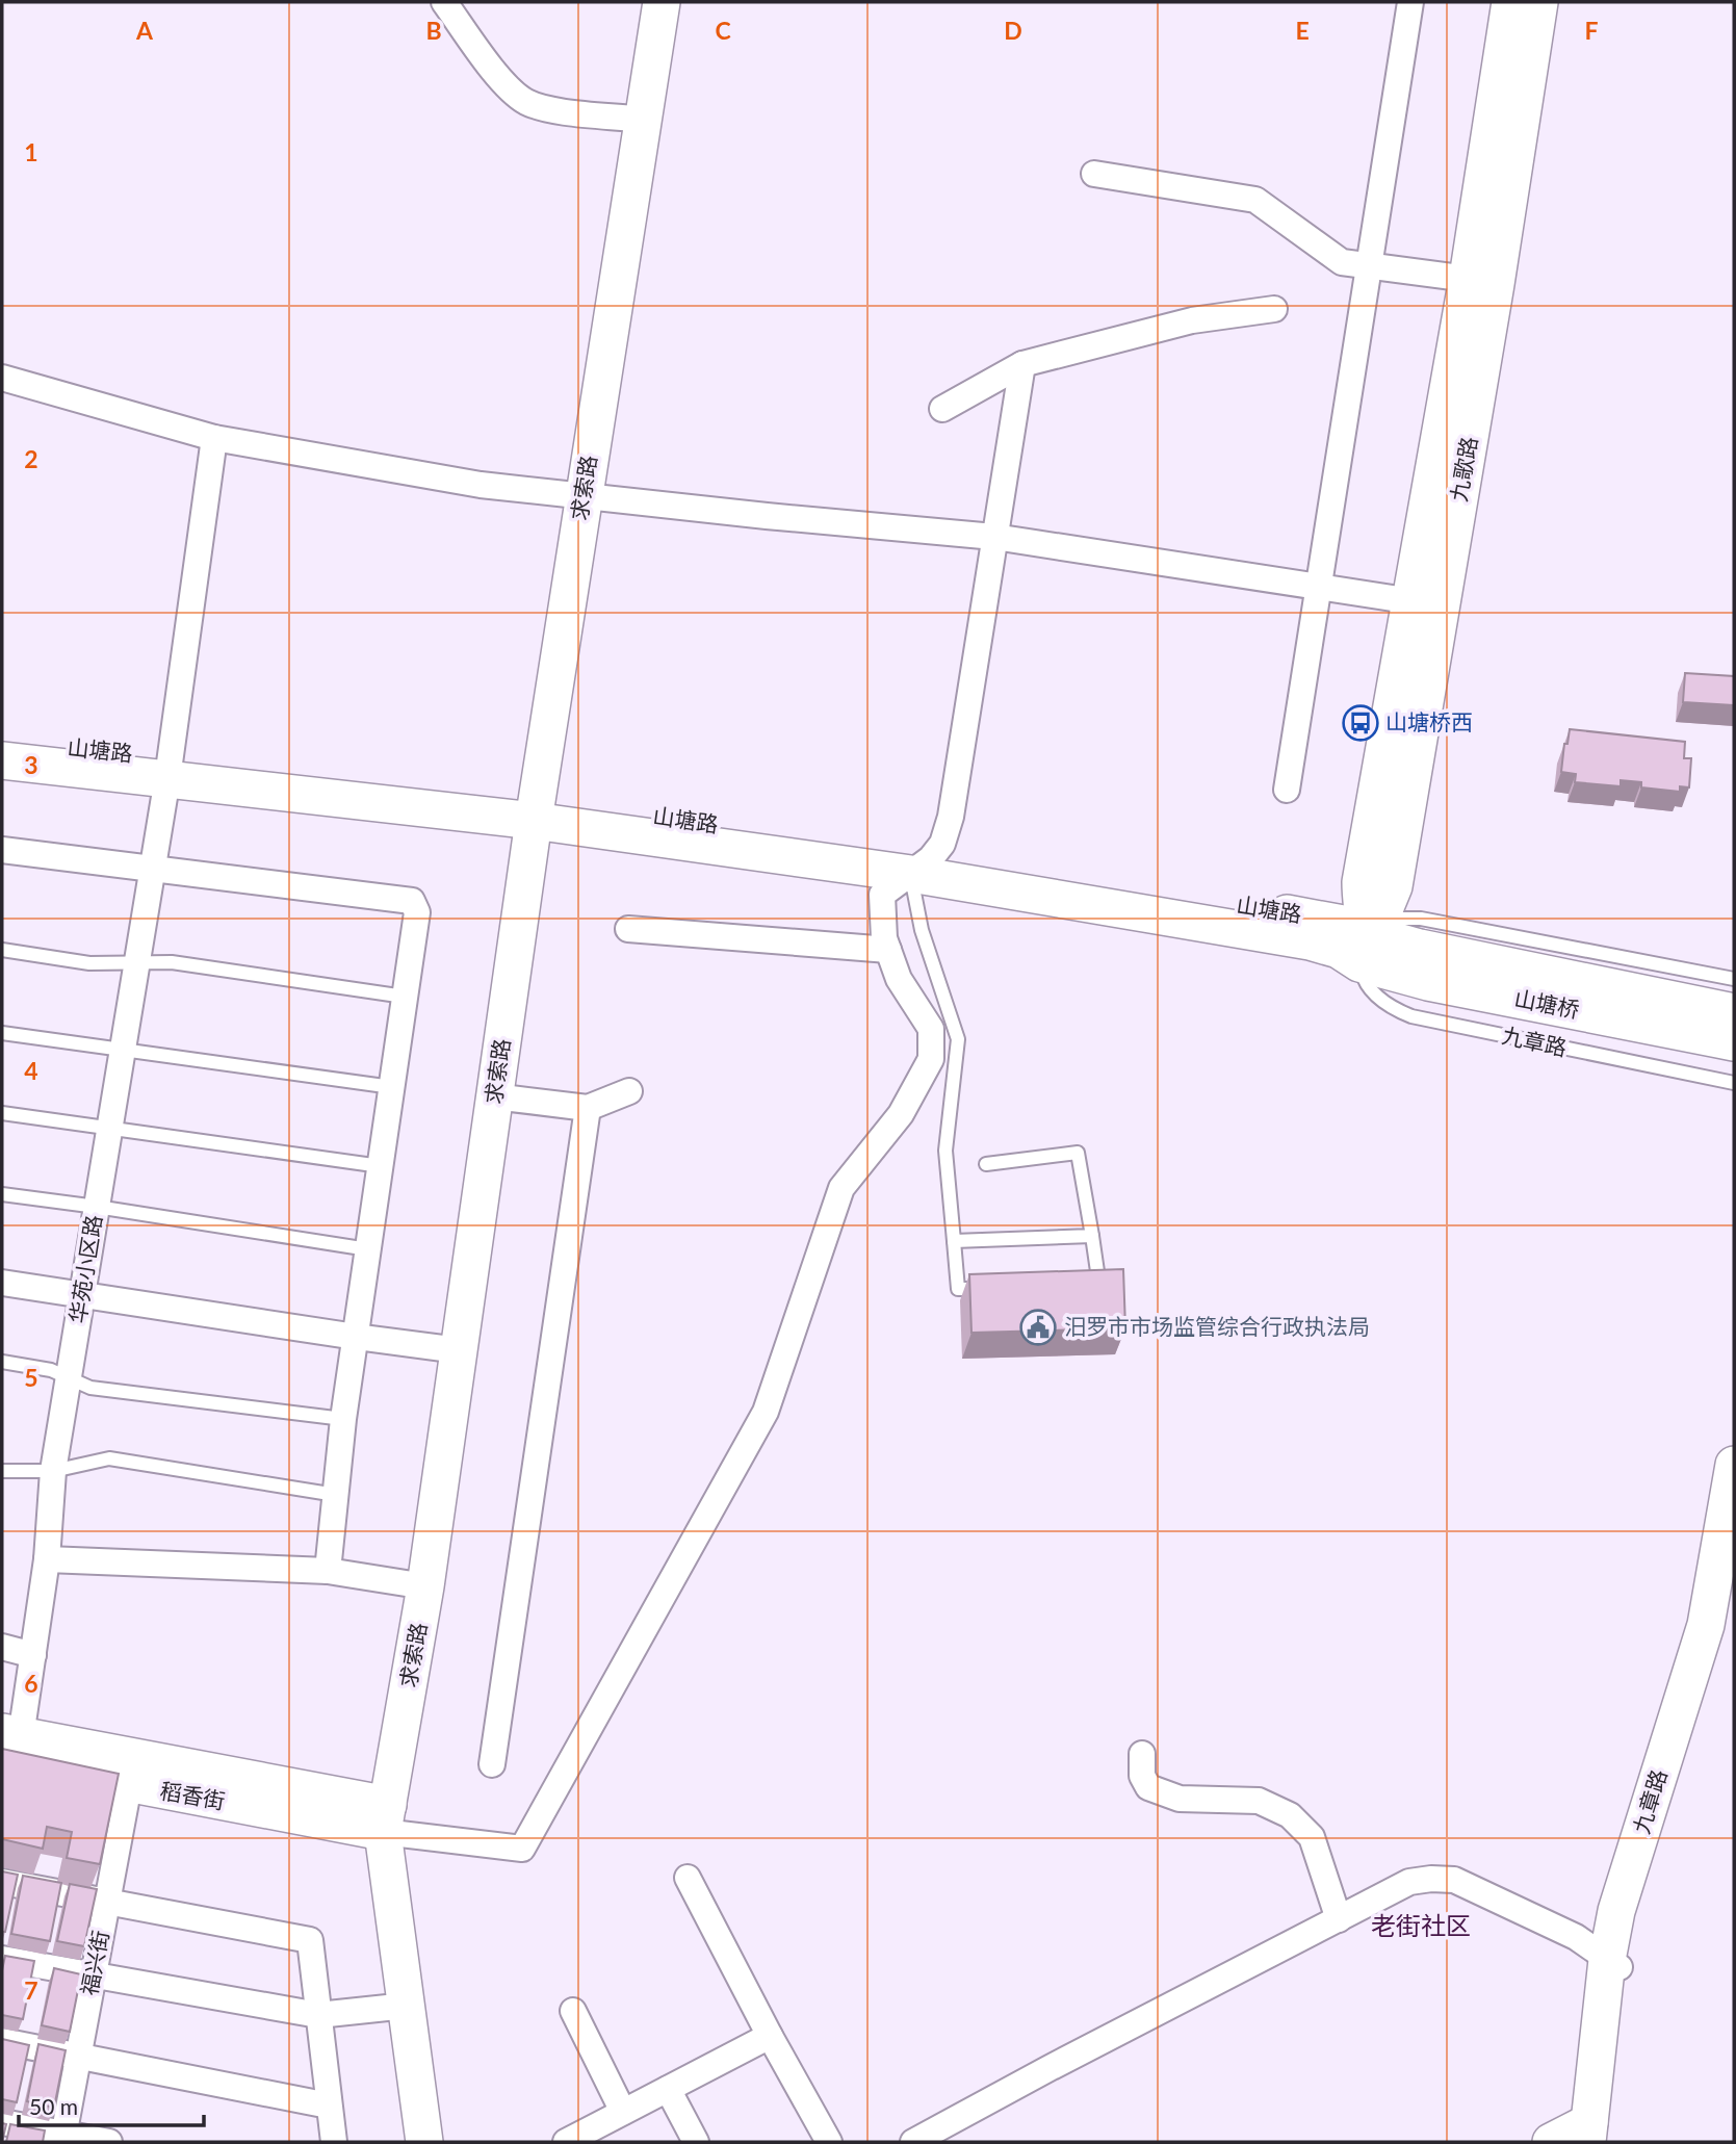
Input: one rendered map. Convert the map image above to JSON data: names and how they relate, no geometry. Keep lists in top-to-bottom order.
{
  "streets": {
    "street": [
      "九歌路",
      "求索路",
      "山塘路",
      "山塘桥",
      "九章路",
      "华苑小区路",
      "稻香街",
      "福兴街"
    ]
  },
  "crossings": [
    ["九歌路", "山塘路"],
    ["九歌路", "山塘桥"],
    ["九歌路", "九章路"],
    ["求索路", "山塘路"],
    ["求索路", "稻香街"],
    ["山塘路", "山塘桥"],
    ["山塘路", "九章路"],
    ["山塘路", "华苑小区路"],
    ["山塘桥", "九章路"],
    ["华苑小区路", "稻香街"],
    ["稻香街", "福兴街"]
  ],
  "districts": ["老街社区"],
  "places": {
    "bus stop": ["山塘桥西"],
    "public building": ["汨罗市市场监管综合行政执法局"]
  },
  "scale_bar": "50 m",
  "grid": {
    "columns": [
      "A",
      "B",
      "C",
      "D",
      "E",
      "F"
    ],
    "rows": [
      "1",
      "2",
      "3",
      "4",
      "5",
      "6",
      "7"
    ]
  }
}
